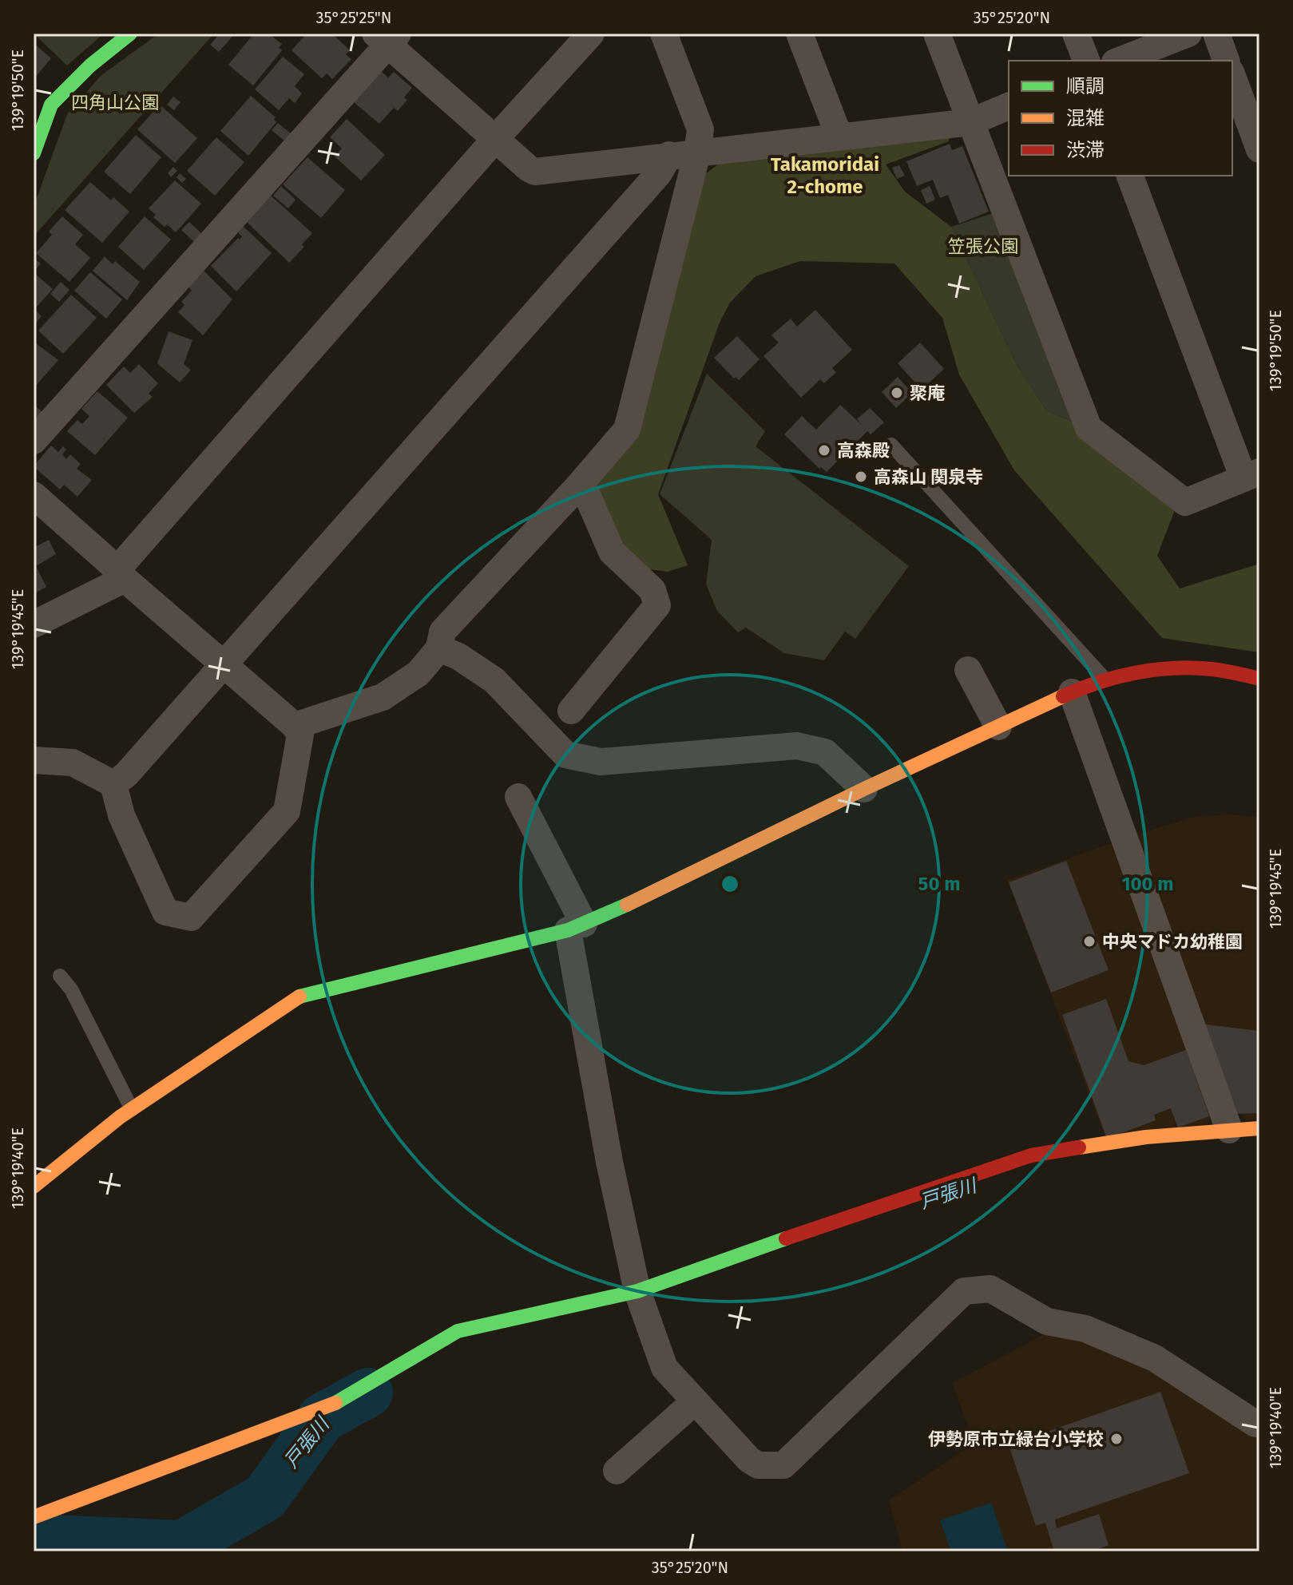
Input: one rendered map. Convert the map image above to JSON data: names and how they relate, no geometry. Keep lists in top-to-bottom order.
{
  "districts": ["Takamoridai 2-chome"],
  "water": ["戸張川"],
  "parks": ["四角山公園", "笠張公園"],
  "places": [
    "聚庵",
    "高森殿",
    "高森山 関泉寺",
    "中央マドカ幼稚園",
    "伊勢原市立緑台小学校"
  ],
  "legend": ["順調", "混雑", "渋滞"],
  "coordinates": [
    "35°25'25\"N",
    "35°25'20\"N",
    "139°19'50\"E",
    "139°19'45\"E",
    "139°19'40\"E"
  ],
  "rings": ["50 m", "100 m"]
}
